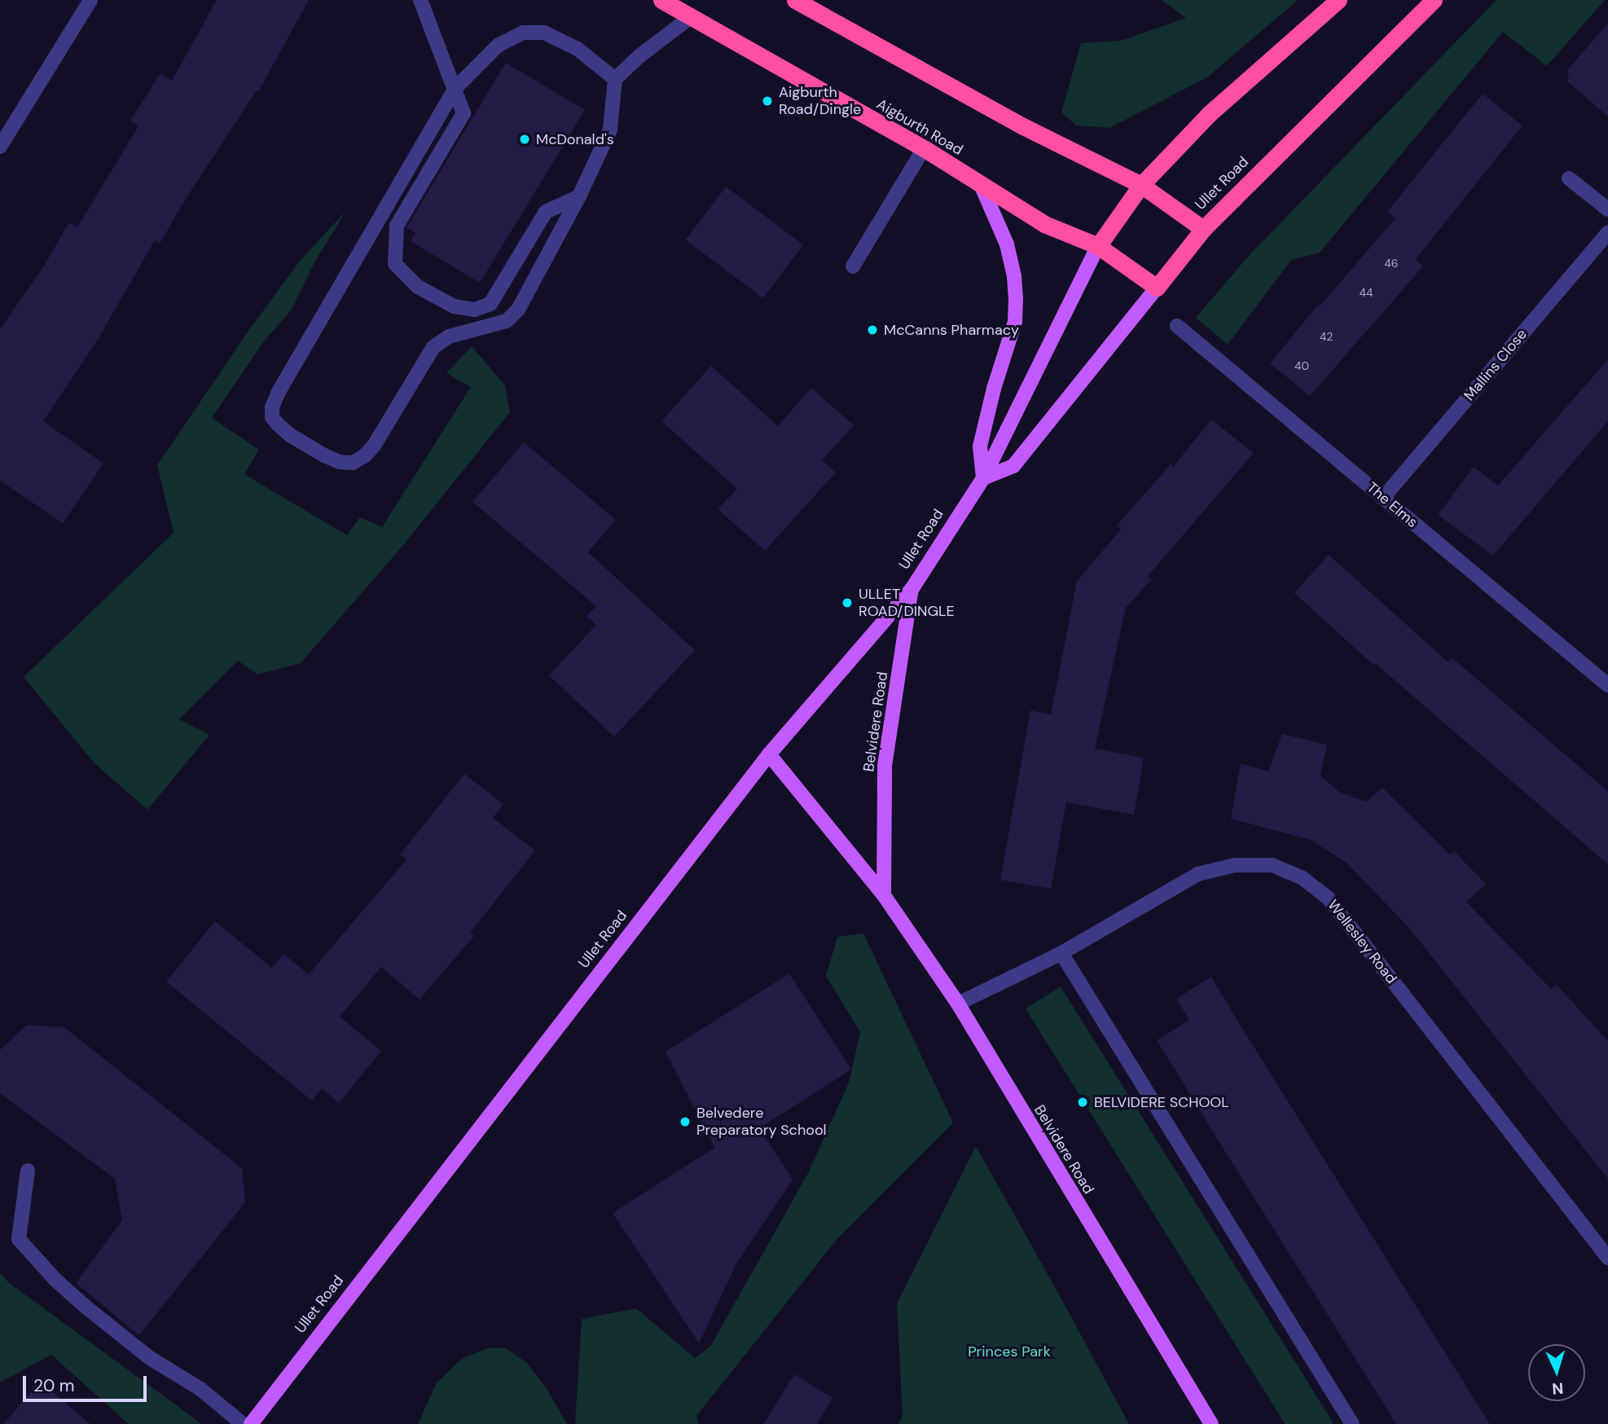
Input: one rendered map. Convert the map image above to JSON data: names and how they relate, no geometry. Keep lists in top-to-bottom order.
{
  "streets": {
    "highway": ["Aigburth Road", "Ullet Road"],
    "main road": ["Belvidere Road"],
    "street": ["Mallins Close", "The Elms", "Wellesley Road"]
  },
  "crossings": [
    ["Aigburth Road", "Ullet Road"],
    ["Ullet Road", "Belvidere Road"],
    ["Mallins Close", "The Elms"],
    ["Belvidere Road", "Wellesley Road"]
  ],
  "parks": ["Princes Park"],
  "places": [
    "Aigburth Road/Dingle",
    "McDonald's",
    "McCanns Pharmacy",
    "ULLET ROAD/DINGLE",
    "BELVIDERE SCHOOL",
    "Belvedere Preparatory School"
  ],
  "house_numbers": [
    "46",
    "44",
    "42",
    "40"
  ],
  "scale_bar": "20 m",
  "north": "bottom"
}
